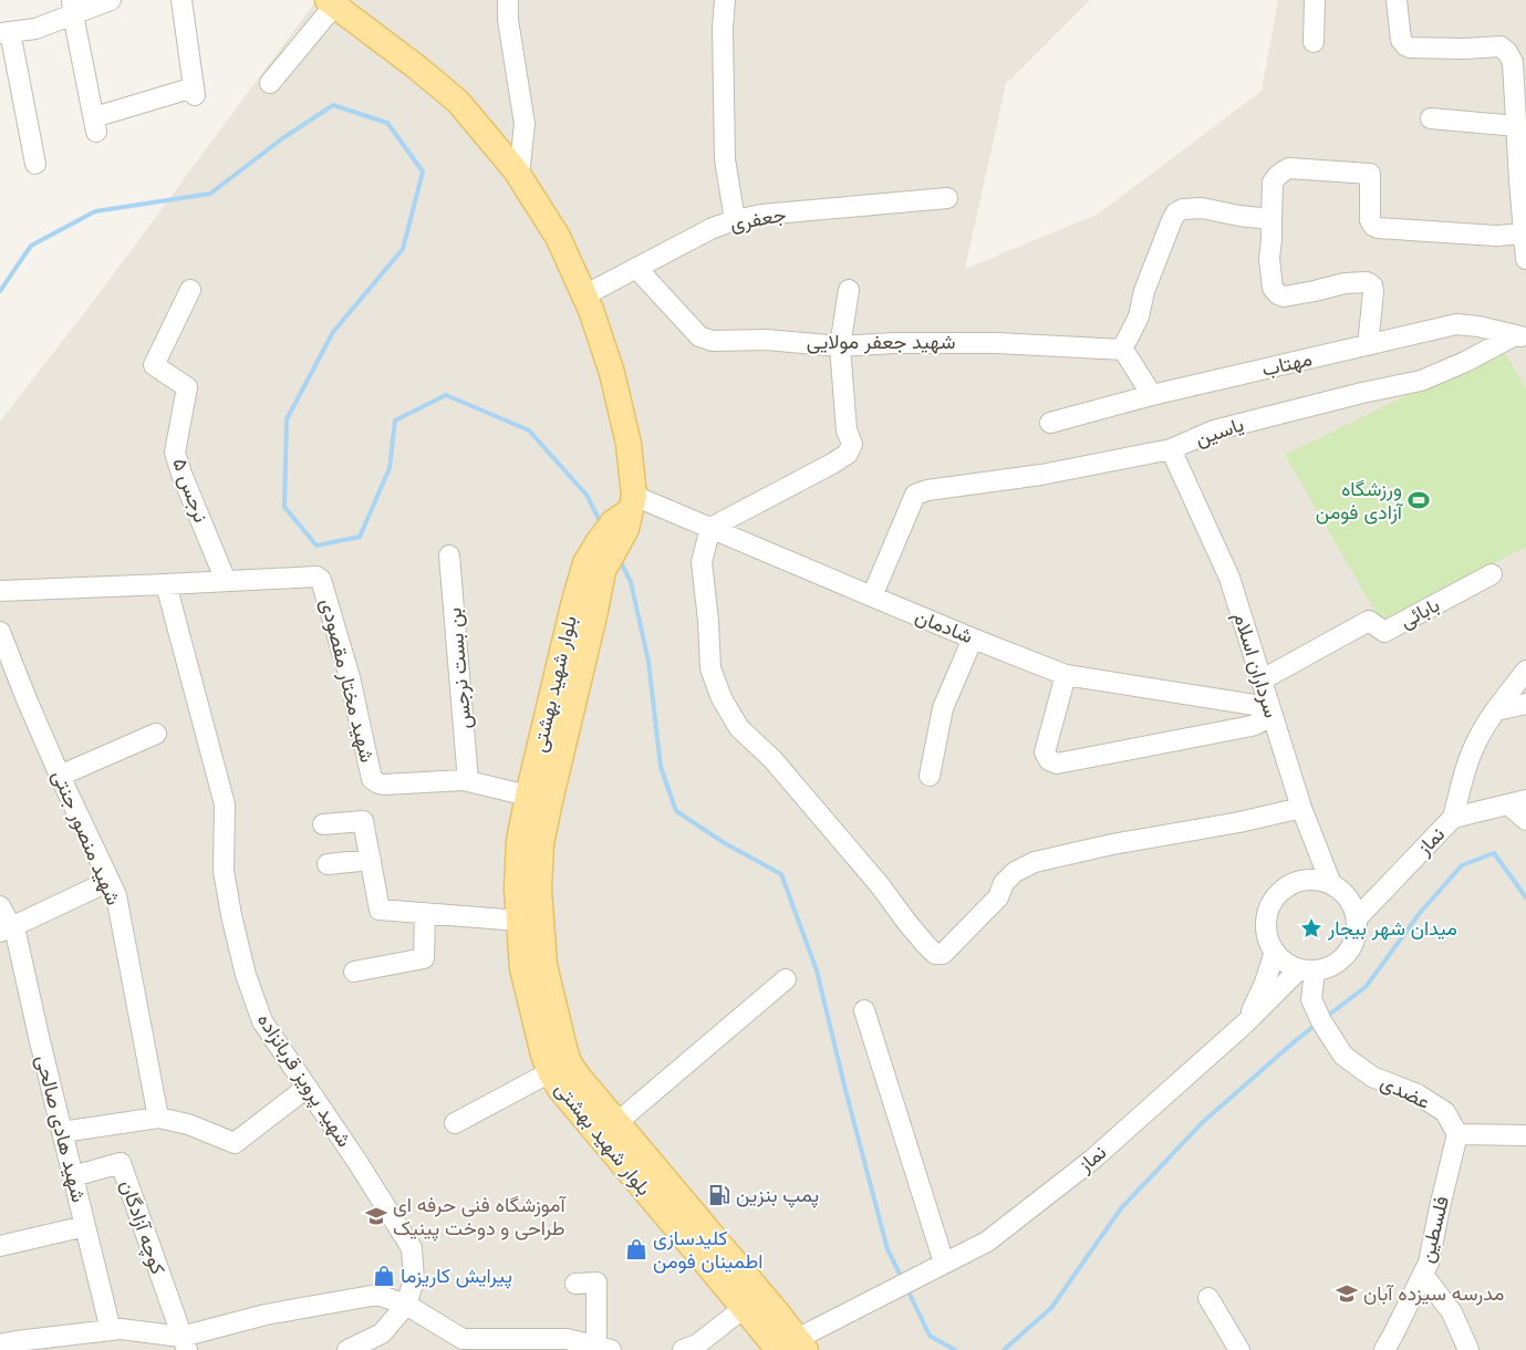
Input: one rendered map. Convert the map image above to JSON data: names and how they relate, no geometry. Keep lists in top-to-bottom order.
{
  "streets": {
    "main road": ["بلوار شهید بهشتی"],
    "street": [
      "جعفری",
      "شهید جعفر مولایی",
      "مهتاب",
      "یاسین",
      "نرجس ۵",
      "بابائی",
      "شادمان",
      "سرداران اسلام",
      "بن بست نرجس",
      "شهید مختار مقصودی",
      "شهید منصور جنتی",
      "نماز",
      "شهید پرویز قربانزاده",
      "عضدی",
      "شهید هادی صالحی",
      "کوچه آزادگان",
      "فلسطین"
    ]
  },
  "crossings": [
    ["جعفری", "شهید جعفر مولایی"],
    ["مهتاب", "یاسین"],
    ["یاسین", "شادمان"],
    ["یاسین", "سرداران اسلام"],
    ["نرجس ۵", "شهید مختار مقصودی"],
    ["بابائی", "سرداران اسلام"],
    ["شادمان", "سرداران اسلام"],
    ["شادمان", "بلوار شهید بهشتی"],
    ["سرداران اسلام", "نماز"],
    ["سرداران اسلام", "عضدی"],
    ["بن بست نرجس", "شهید مختار مقصودی"],
    ["شهید مختار مقصودی", "بلوار شهید بهشتی"],
    ["شهید مختار مقصودی", "شهید پرویز قربانزاده"],
    ["بلوار شهید بهشتی", "نماز"],
    ["نماز", "عضدی"],
    ["عضدی", "فلسطین"],
    ["شهید هادی صالحی", "کوچه آزادگان"]
  ],
  "places": {
    "sports": ["ورزشگاه آزادی فومن"],
    "place": ["میدان شهر بیجار"],
    "fuel station": ["پمپ بنزین"],
    "school or university": ["آموزشگاه فنی حرفه ای طراحی و دوخت پینیک", "مدرسه سیزده آبان"],
    "shop": ["کلیدسازی اطمینان فومن", "پیرایش کاریزما"]
  }
}
